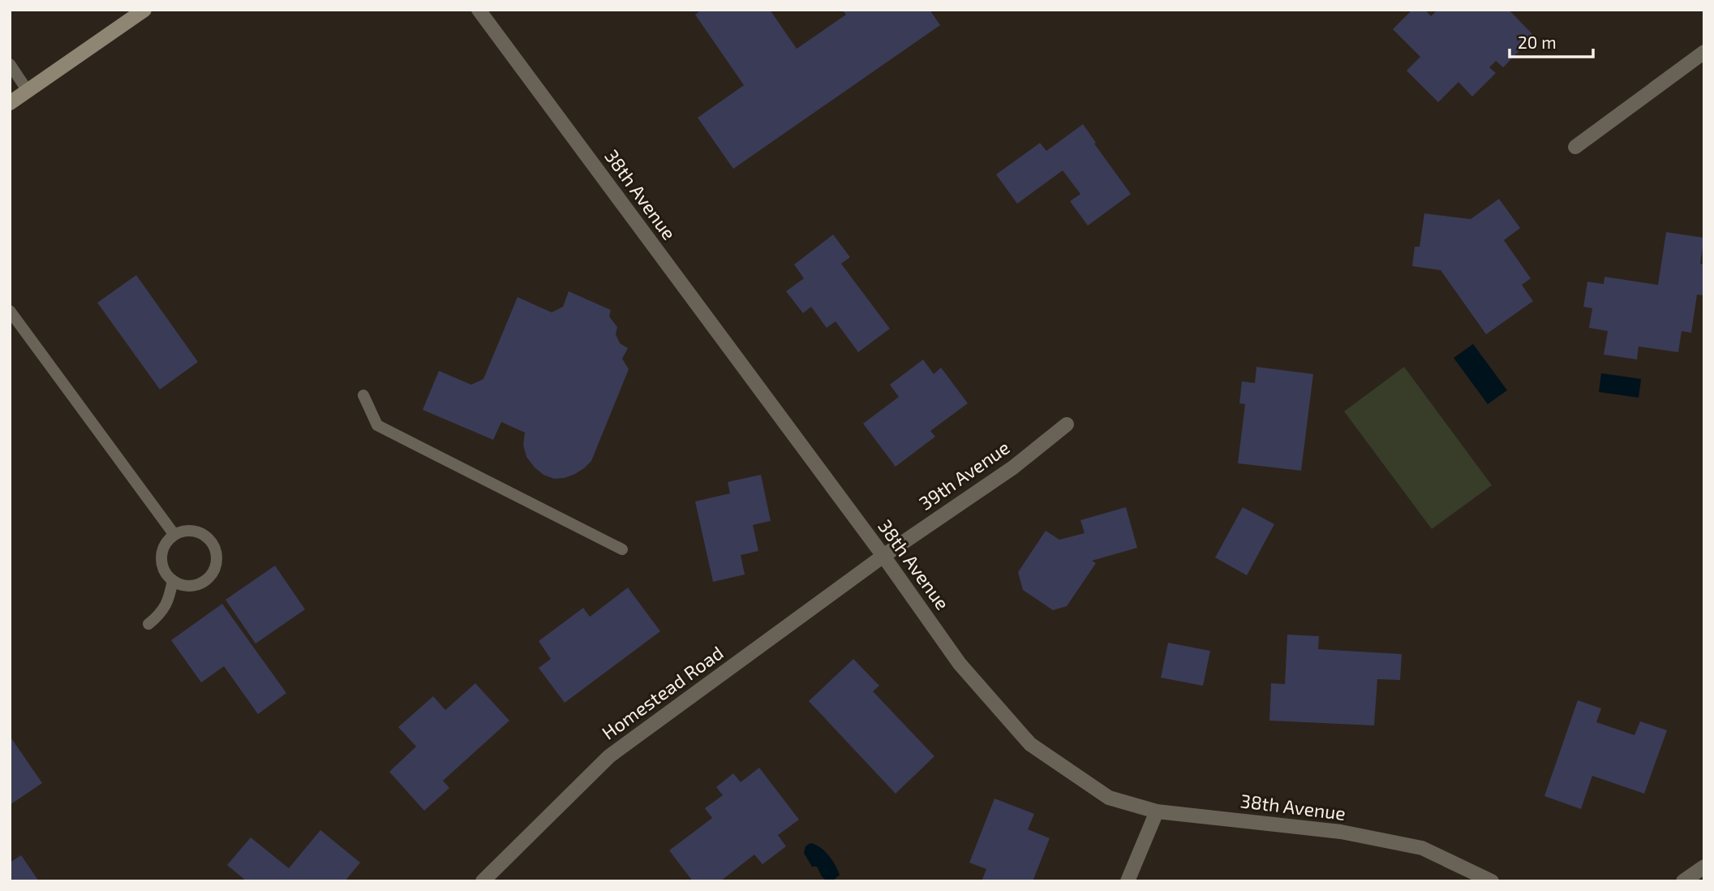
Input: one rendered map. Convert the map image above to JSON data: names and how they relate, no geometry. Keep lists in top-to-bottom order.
{
  "streets": {
    "street": ["38th Avenue", "39th Avenue", "Homestead Road"]
  },
  "crossings": [
    ["38th Avenue", "39th Avenue"],
    ["38th Avenue", "Homestead Road"],
    ["39th Avenue", "Homestead Road"]
  ],
  "scale_bar": "20 m"
}
